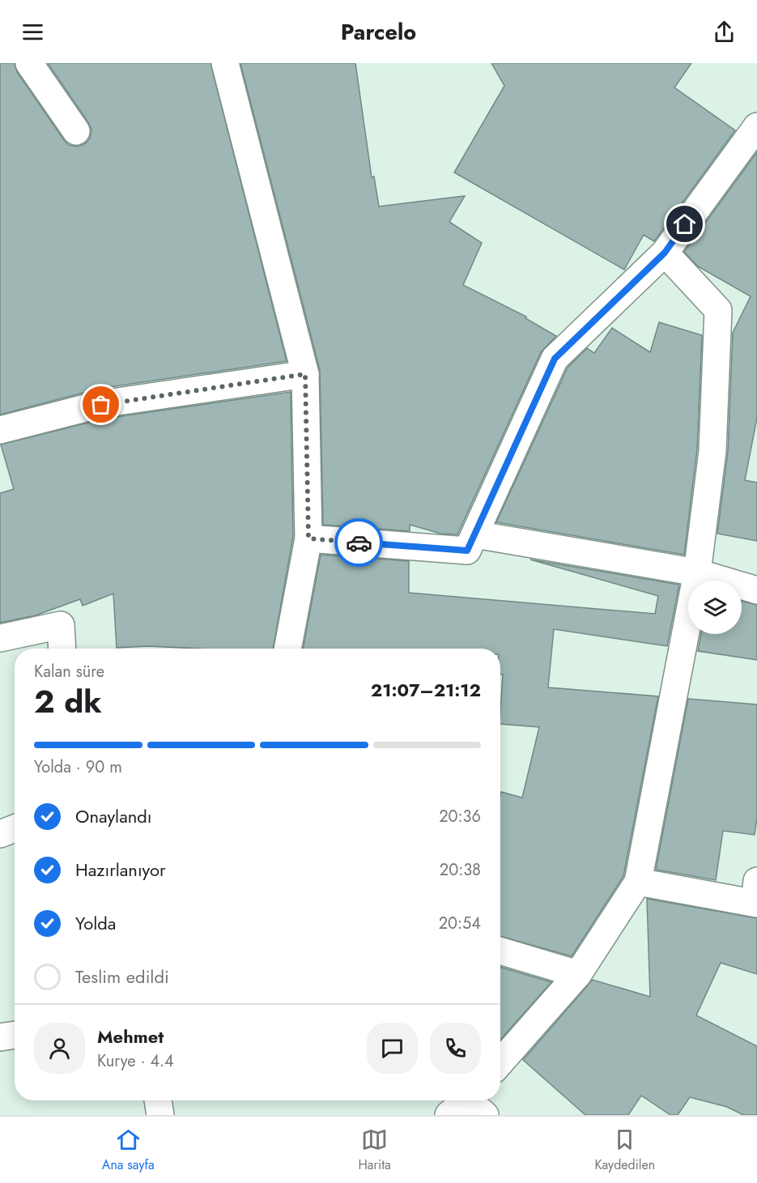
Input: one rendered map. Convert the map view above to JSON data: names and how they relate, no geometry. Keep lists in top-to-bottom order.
{
  "page": {
    "header": "Parcelo",
    "heading": ["2 dk", "Kalan süre", "21:07–21:12"],
    "panel": ["Mehmet", "Kurye · 4.4"],
    "bar": "Yolda · 90 m",
    "list": [
      ["Onaylandı", "20:36"],
      ["Hazırlanıyor", "20:38"],
      ["Yolda", "20:54"],
      "Teslim edildi"
    ],
    "tabs": ["Ana sayfa", "Harita", "Kaydedilen"]
  }
}
